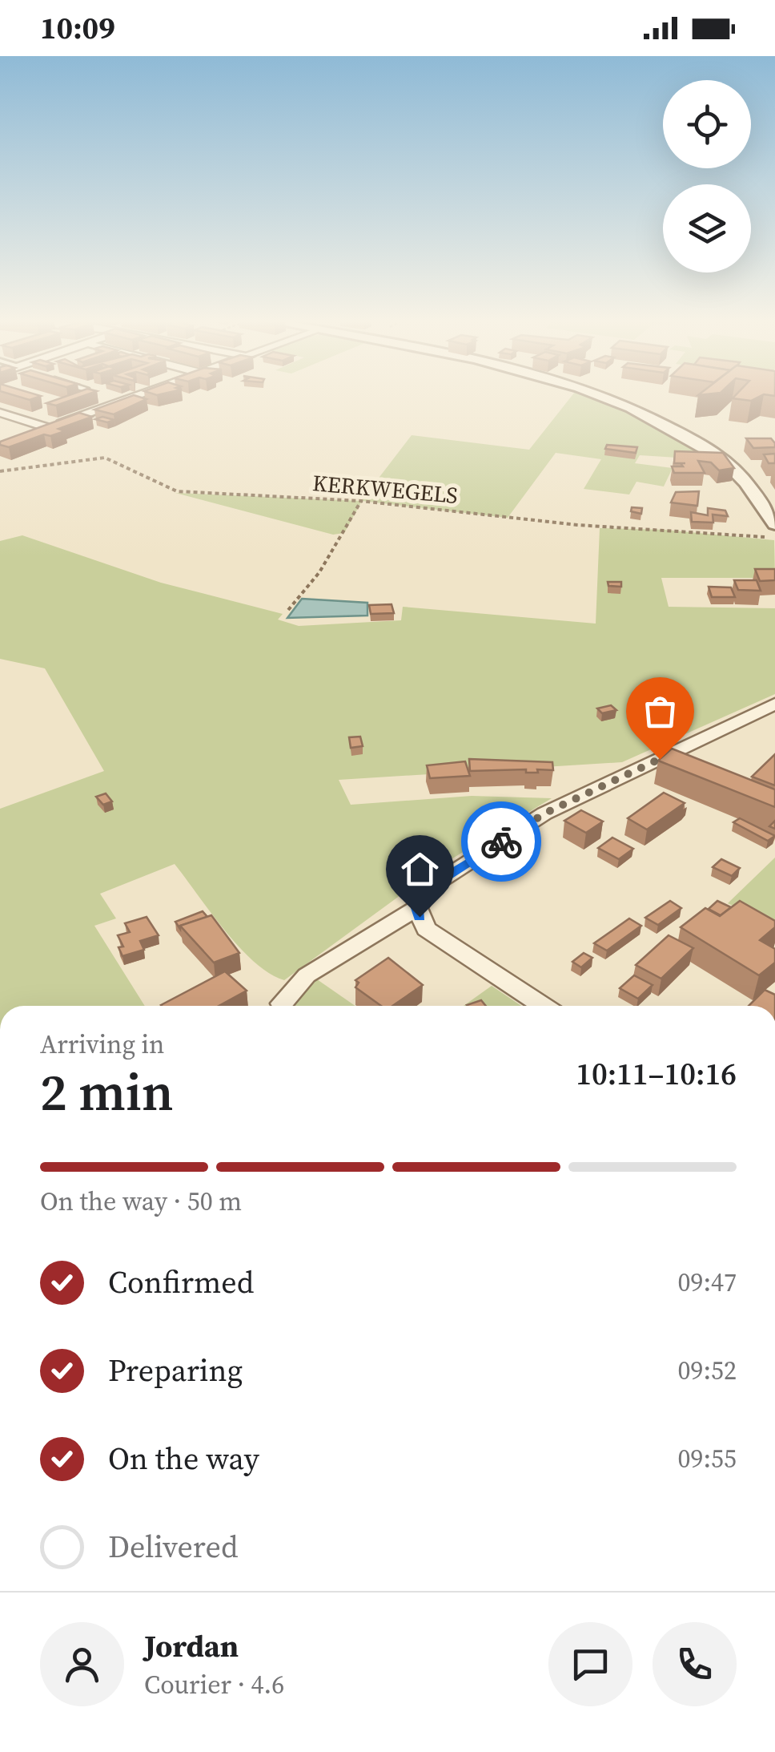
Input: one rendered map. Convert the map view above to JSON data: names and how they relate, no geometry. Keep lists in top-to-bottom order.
{
  "streets": {
    "path": ["KERKWEGELS"]
  },
  "page": {
    "status": "10:09",
    "heading": ["2 min", "Arriving in", "10:11–10:16"],
    "panel": ["Jordan", "Courier · 4.6"],
    "bar": "On the way · 50 m",
    "list": [
      ["Confirmed", "09:47"],
      ["Preparing", "09:52"],
      ["On the way", "09:55"],
      "Delivered"
    ]
  }
}
